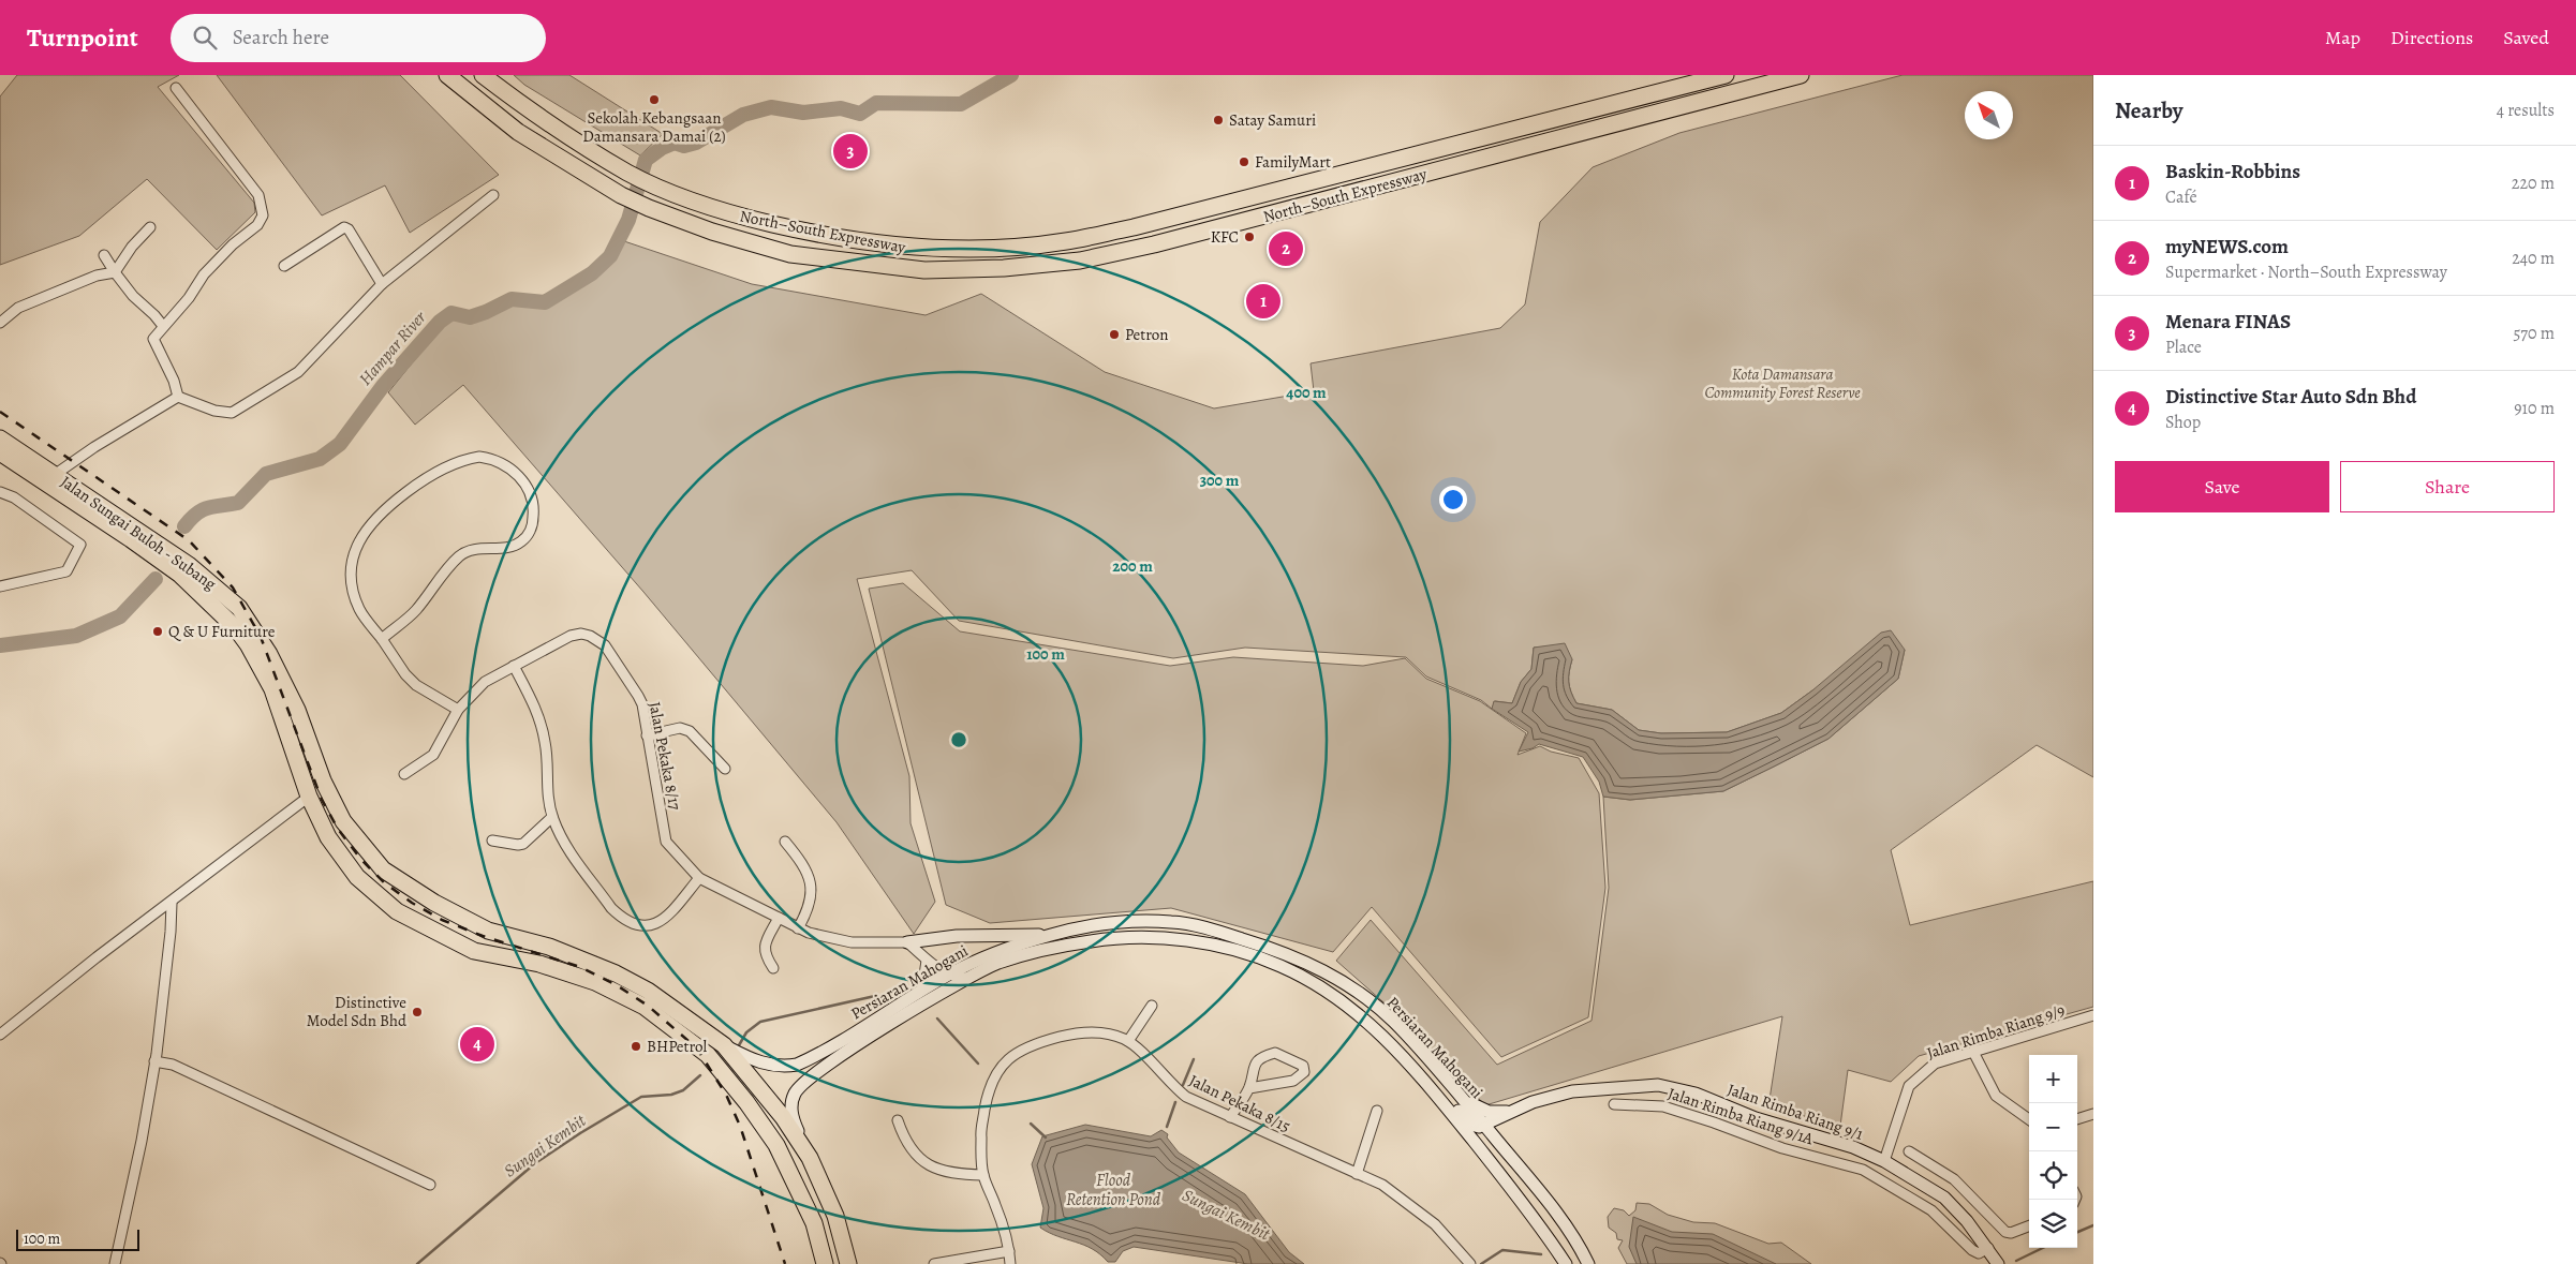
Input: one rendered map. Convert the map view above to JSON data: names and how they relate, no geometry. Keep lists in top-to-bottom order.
{
  "streets": {
    "highway": ["North–South Expressway", "Jalan Sungai Buloh - Subang"],
    "main road": ["Persiaran Mahogani", "Jalan Rimba Riang 9/1"],
    "street": [
      "Jalan Pekaka 8/17",
      "Jalan Rimba Riang 9/9",
      "Jalan Pekaka 8/15",
      "Jalan Rimba Riang 9/1A"
    ]
  },
  "crossings": [
    ["Jalan Sungai Buloh - Subang", "Persiaran Mahogani"],
    ["Jalan Rimba Riang 9/9", "Jalan Rimba Riang 9/1"],
    ["Jalan Rimba Riang 9/1", "Jalan Rimba Riang 9/1A"]
  ],
  "water": ["Hampar River", "Sungai Kembit", "Flood Retention Pond"],
  "parks": ["Kota Damansara Community Forest Reserve"],
  "places": [
    "Sekolah Kebangsaan Damansara Damai (2)",
    "Satay Samuri",
    "FamilyMart",
    "KFC",
    "Petron",
    "Q & U Furniture",
    "Distinctive Model Sdn Bhd",
    "BHPetrol"
  ],
  "scale_bar": "100 m",
  "north": "top left",
  "page": {
    "header": "Turnpoint",
    "search": "Search here",
    "nav": ["Map", "Directions", "Saved"],
    "heading": ["Nearby", "4 results"],
    "pins": [
      "3",
      "2",
      "1",
      "4"
    ],
    "list": [
      {
        "mark": "1",
        "name": "Baskin-Robbins",
        "note": "Café",
        "value": "220 m"
      },
      {
        "mark": "2",
        "name": "myNEWS.com",
        "note": "Supermarket · North–South Expressway",
        "value": "240 m"
      },
      {
        "mark": "3",
        "name": "Menara FINAS",
        "note": "Place",
        "value": "570 m"
      },
      {
        "mark": "4",
        "name": "Distinctive Star Auto Sdn Bhd",
        "note": "Shop",
        "value": "910 m"
      }
    ],
    "buttons": ["Save", "Share"],
    "map_buttons": ["+", "−"],
    "scale": "100 m"
  },
  "rings": [
    "400 m",
    "300 m",
    "200 m",
    "100 m"
  ]
}
